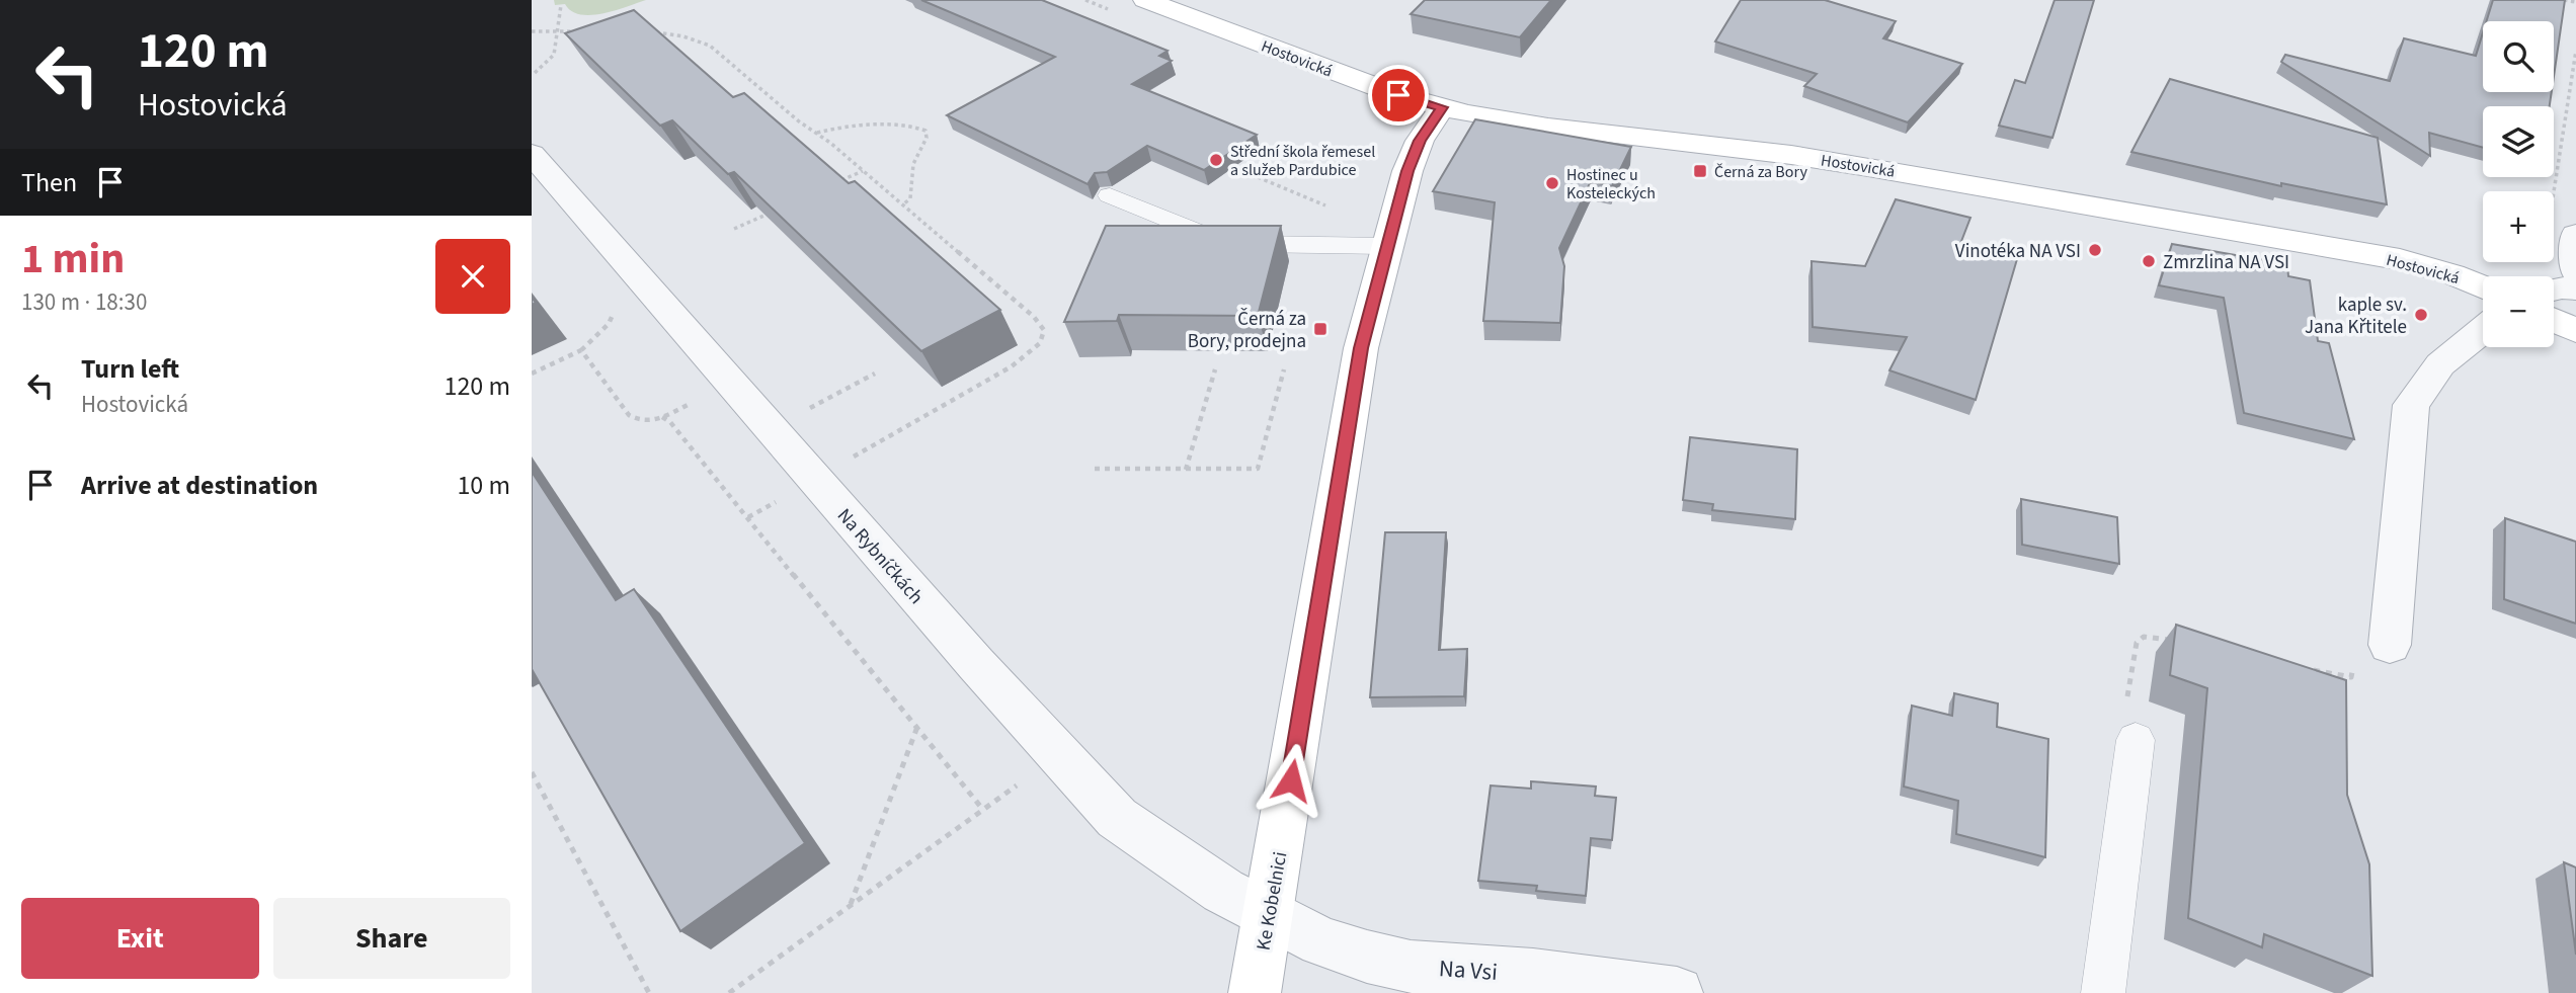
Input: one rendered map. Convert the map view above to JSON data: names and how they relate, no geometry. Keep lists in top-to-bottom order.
{
  "streets": {
    "main road": ["Hostovická", "Ke Kobelnici"],
    "street": ["Na Rybníčkách", "Na Vsi"]
  },
  "crossings": [
    ["Hostovická", "Ke Kobelnici"],
    ["Na Rybníčkách", "Ke Kobelnici"],
    ["Na Rybníčkách", "Na Vsi"],
    ["Ke Kobelnici", "Na Vsi"]
  ],
  "places": {
    "other": [
      "Střední škola řemesel a služeb Pardubice",
      "Hostinec u Kosteleckých",
      "Vinotéka NA VSI",
      "Zmrzlina NA VSI",
      "kaple sv. Jana Křtitele"
    ],
    "transit": ["Černá za Bory", "Černá za Bory, prodejna"]
  },
  "page": {
    "turn": ["120 m", "Hostovická"],
    "map_buttons": ["+", "−"],
    "then": "Then",
    "heading": ["1 min", "130 m · 18:30"],
    "list": [
      {
        "name": "Turn left",
        "note": "Hostovická",
        "value": "120 m"
      },
      {
        "name": "Arrive at destination",
        "value": "10 m"
      }
    ],
    "buttons": ["Exit", "Share"]
  }
}
